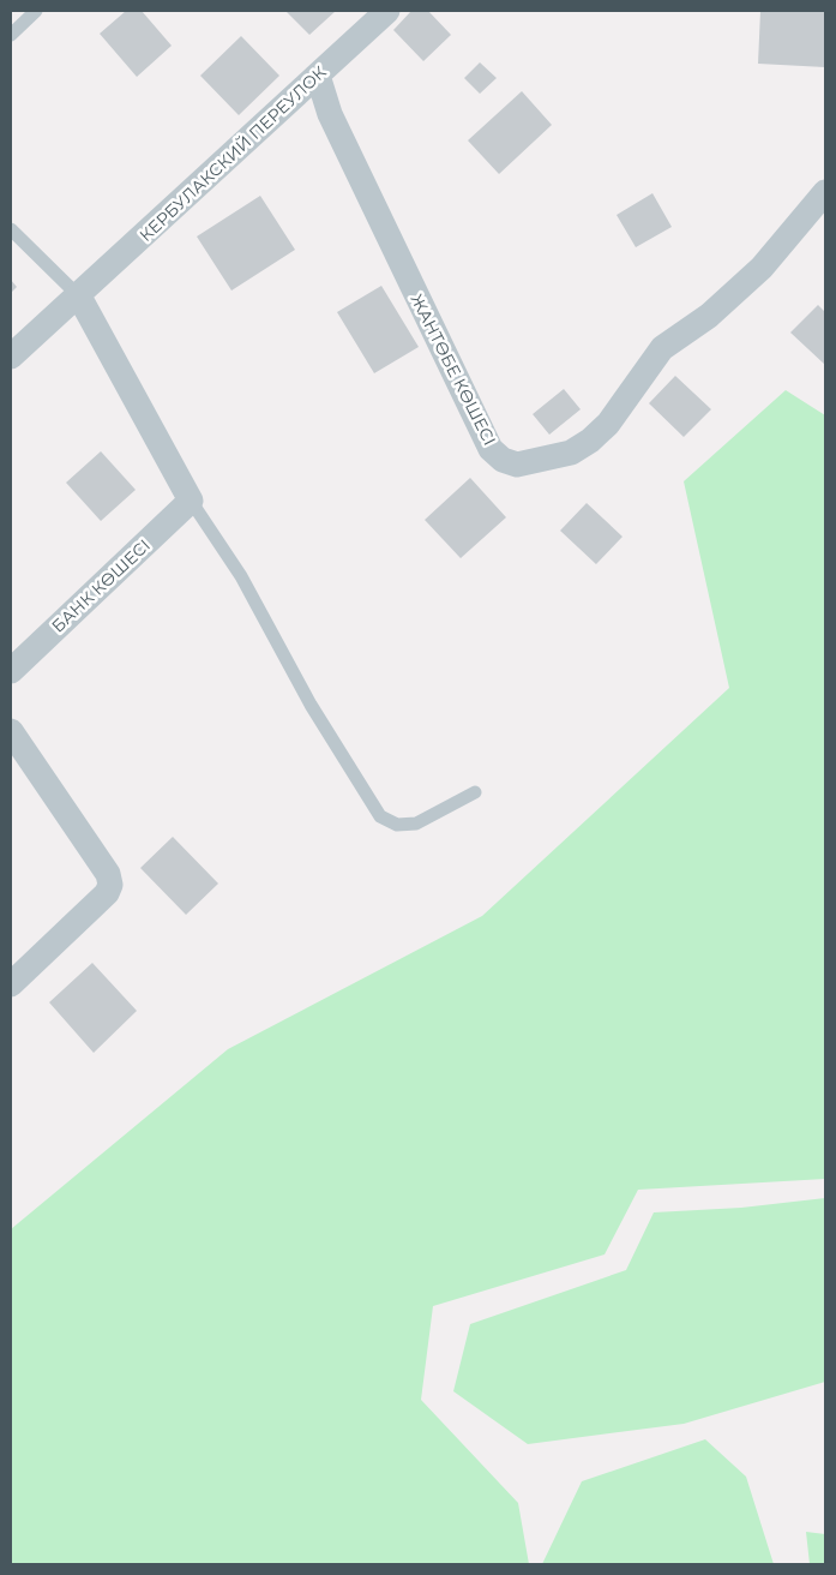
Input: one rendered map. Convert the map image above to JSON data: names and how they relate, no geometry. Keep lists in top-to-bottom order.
{
  "streets": {
    "street": ["КЕРБУЛАКСКИЙ ПЕРЕУЛОК", "ЖАНТӨБЕ КӨШЕСІ", "БАНК КӨШЕСІ"]
  },
  "crossings": [
    ["КЕРБУЛАКСКИЙ ПЕРЕУЛОК", "ЖАНТӨБЕ КӨШЕСІ"]
  ]
}
